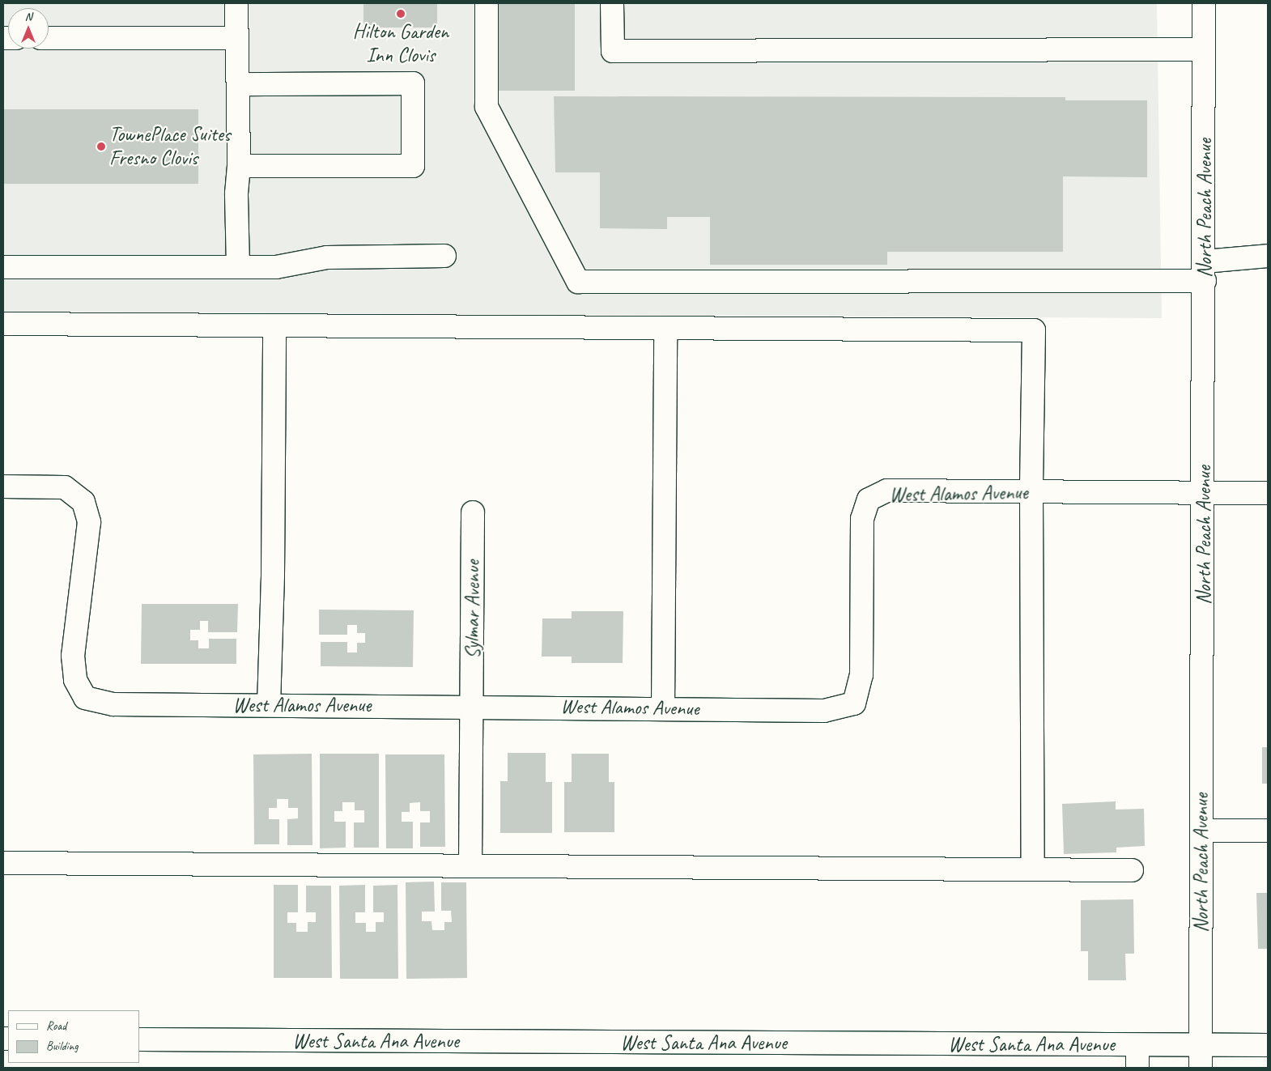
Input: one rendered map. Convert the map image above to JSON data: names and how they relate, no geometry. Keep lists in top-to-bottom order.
{
  "streets": {
    "street": [
      "North Peach Avenue",
      "West Alamos Avenue",
      "Sylmar Avenue",
      "West Santa Ana Avenue"
    ]
  },
  "crossings": [
    ["North Peach Avenue", "West Alamos Avenue"],
    ["North Peach Avenue", "West Santa Ana Avenue"],
    ["West Alamos Avenue", "Sylmar Avenue"]
  ],
  "places": ["Hilton Garden Inn Clovis", "TownePlace Suites Fresno Clovis"],
  "legend": ["Road", "Building"],
  "north": "top"
}
